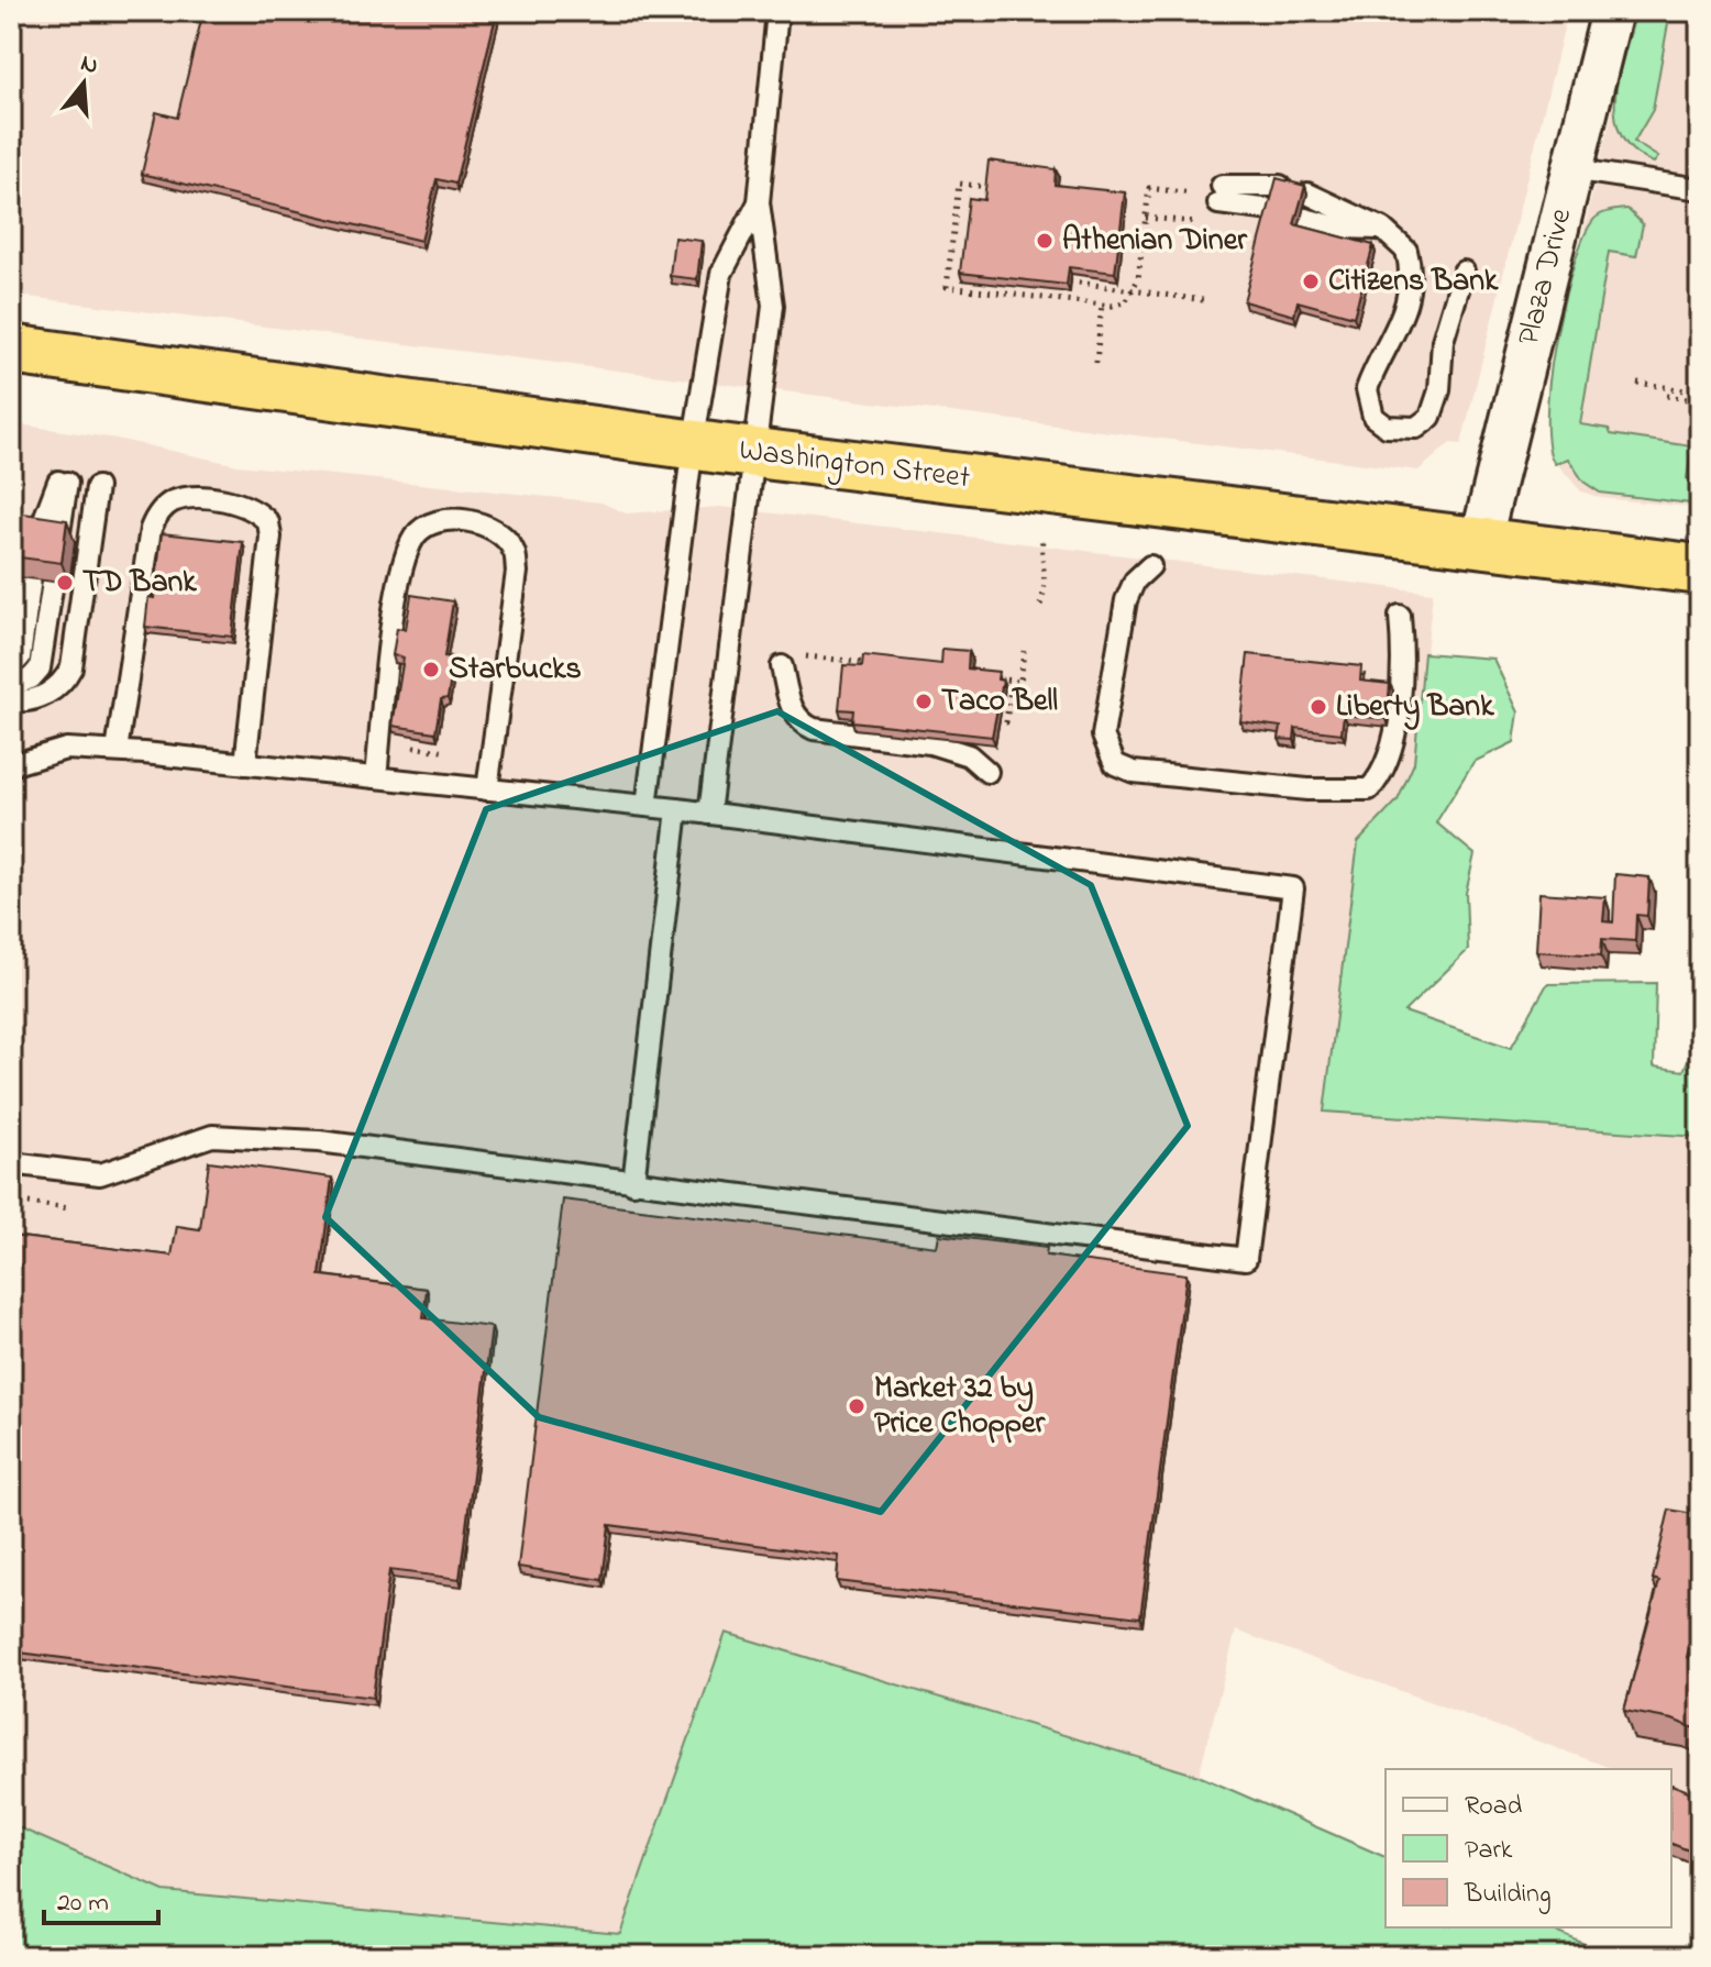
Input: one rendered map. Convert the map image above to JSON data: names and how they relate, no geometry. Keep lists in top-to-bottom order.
{
  "streets": {
    "highway": ["Washington Street"],
    "street": ["Plaza Drive"]
  },
  "crossings": [
    ["Plaza Drive", "Washington Street"]
  ],
  "places": [
    "Athenian Diner",
    "Citizens Bank",
    "TD Bank",
    "Starbucks",
    "Taco Bell",
    "Liberty Bank",
    "Market 32 by Price Chopper"
  ],
  "legend": ["Road", "Park", "Building"],
  "scale_bar": "20 m",
  "north": "top"
}
